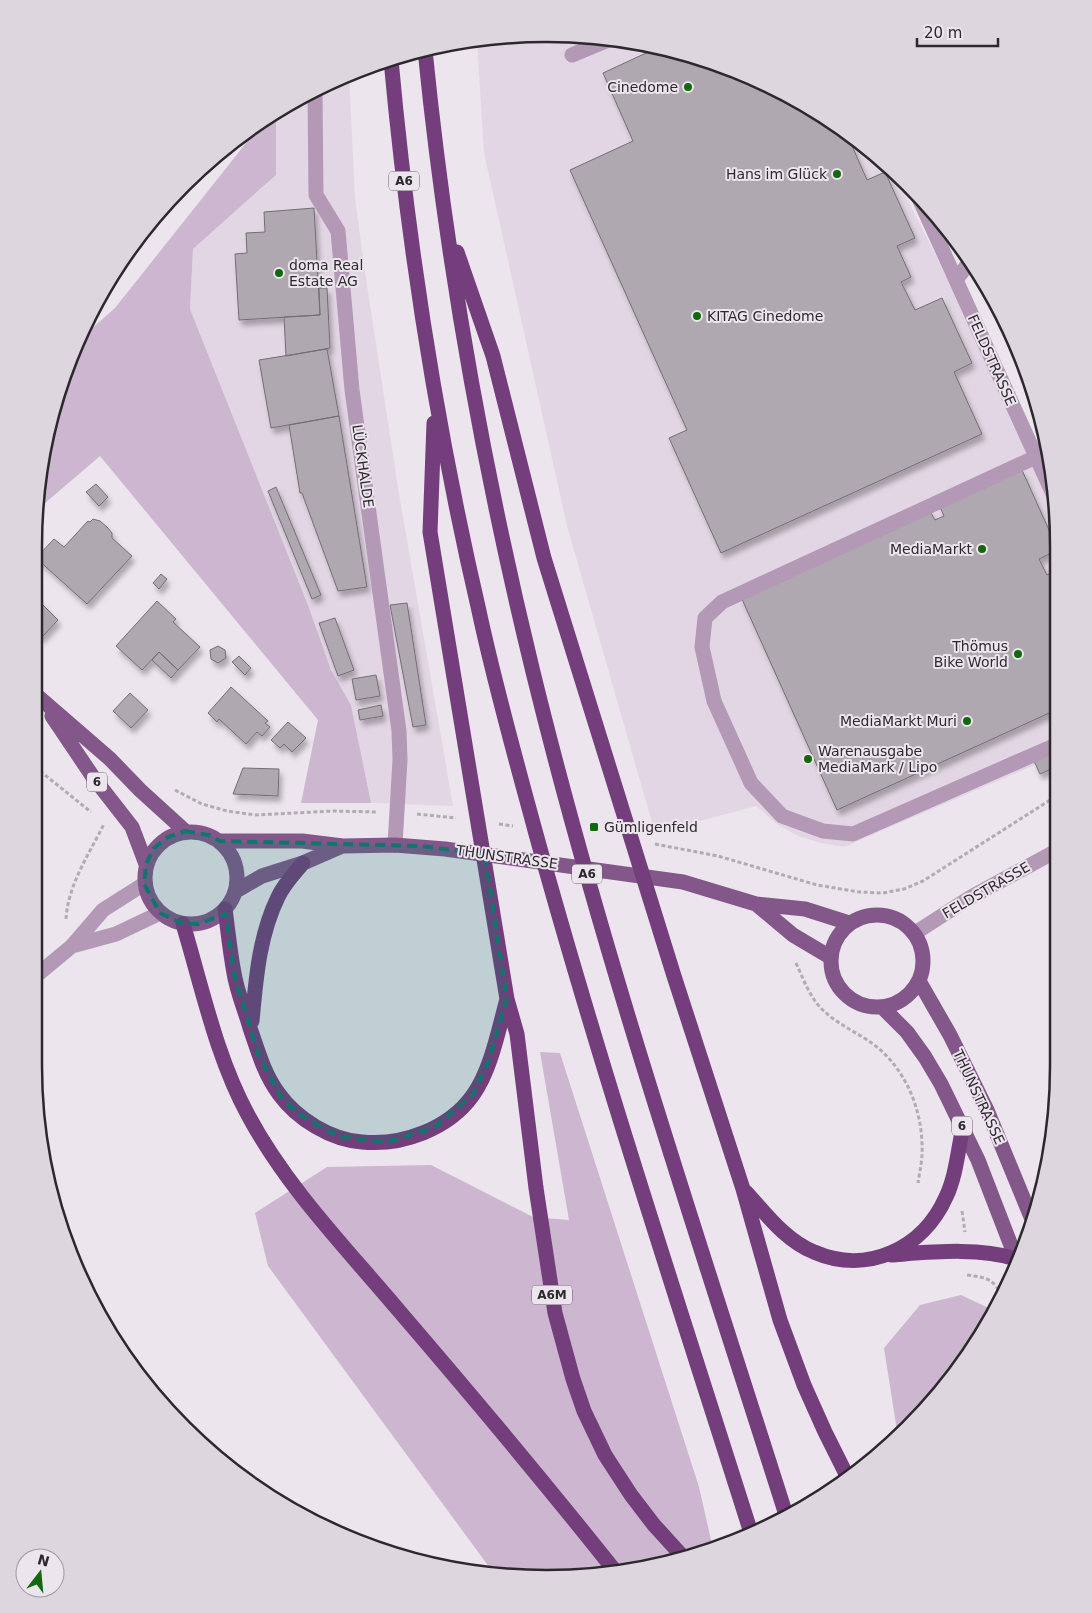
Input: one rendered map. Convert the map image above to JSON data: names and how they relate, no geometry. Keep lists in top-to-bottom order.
{
  "streets": {
    "highway": ["A6", "A6M"],
    "main road": ["6", "THUNSTRASSE"],
    "street": ["FELDSTRASSE", "LÜCKHALDE"]
  },
  "crossings": [
    ["FELDSTRASSE", "THUNSTRASSE"],
    ["LÜCKHALDE", "THUNSTRASSE"],
    ["6", "THUNSTRASSE"]
  ],
  "places": {
    "other": [
      "Cinedome",
      "Hans im Glück",
      "doma Real Estate AG",
      "KITAG Cinedome",
      "MediaMarkt",
      "Thömus Bike World",
      "MediaMarkt Muri",
      "Warenausgabe MediaMark / Lipo"
    ],
    "transit": ["Gümligenfeld"]
  },
  "scale_bar": "20 m",
  "north": "top"
}
